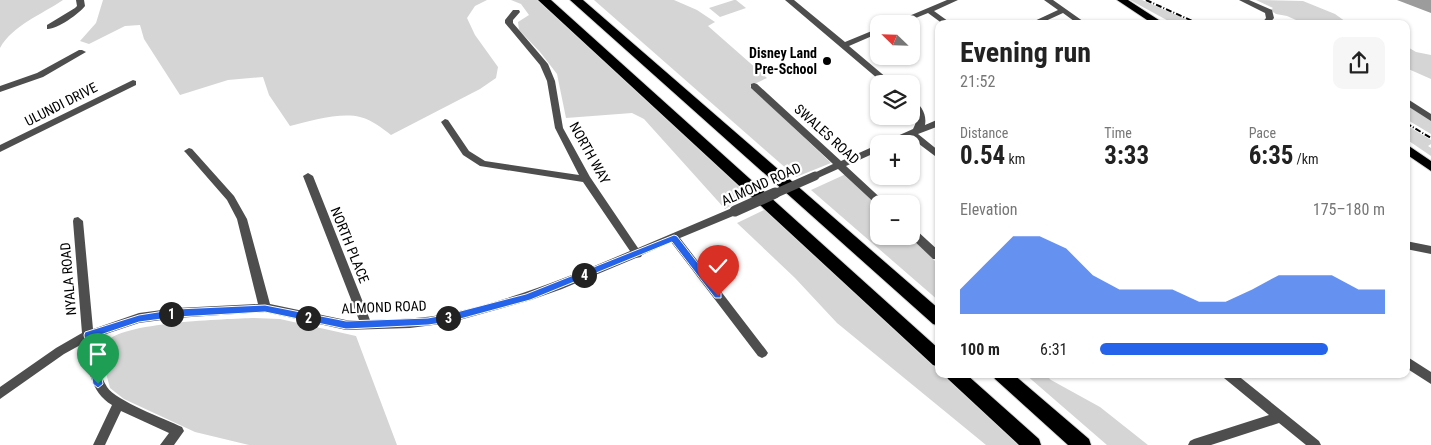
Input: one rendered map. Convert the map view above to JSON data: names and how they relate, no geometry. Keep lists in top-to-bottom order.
{
  "streets": {
    "street": [
      "ULUNDI DRIVE",
      "SWALES ROAD",
      "NORTH WAY",
      "ALMOND ROAD",
      "NORTH PLACE",
      "NYALA ROAD"
    ]
  },
  "crossings": [
    ["SWALES ROAD", "ALMOND ROAD"],
    ["NORTH WAY", "ALMOND ROAD"],
    ["ALMOND ROAD", "NORTH PLACE"],
    ["ALMOND ROAD", "NYALA ROAD"]
  ],
  "places": ["Disney Land Pre-School"],
  "north": "top left",
  "page": {
    "map_buttons": ["+", "−"],
    "heading": ["Evening run", "21:52"],
    "stats": [
      ["Distance", "0.54 km"],
      ["Time", "3:33"],
      ["Pace", "6:35 /km"]
    ],
    "chart": ["Elevation", "175–180 m"],
    "pins": [
      "4",
      "1",
      "2",
      "3"
    ],
    "list": [
      {
        "name": "100 m",
        "note": "6:31"
      }
    ]
  }
}
